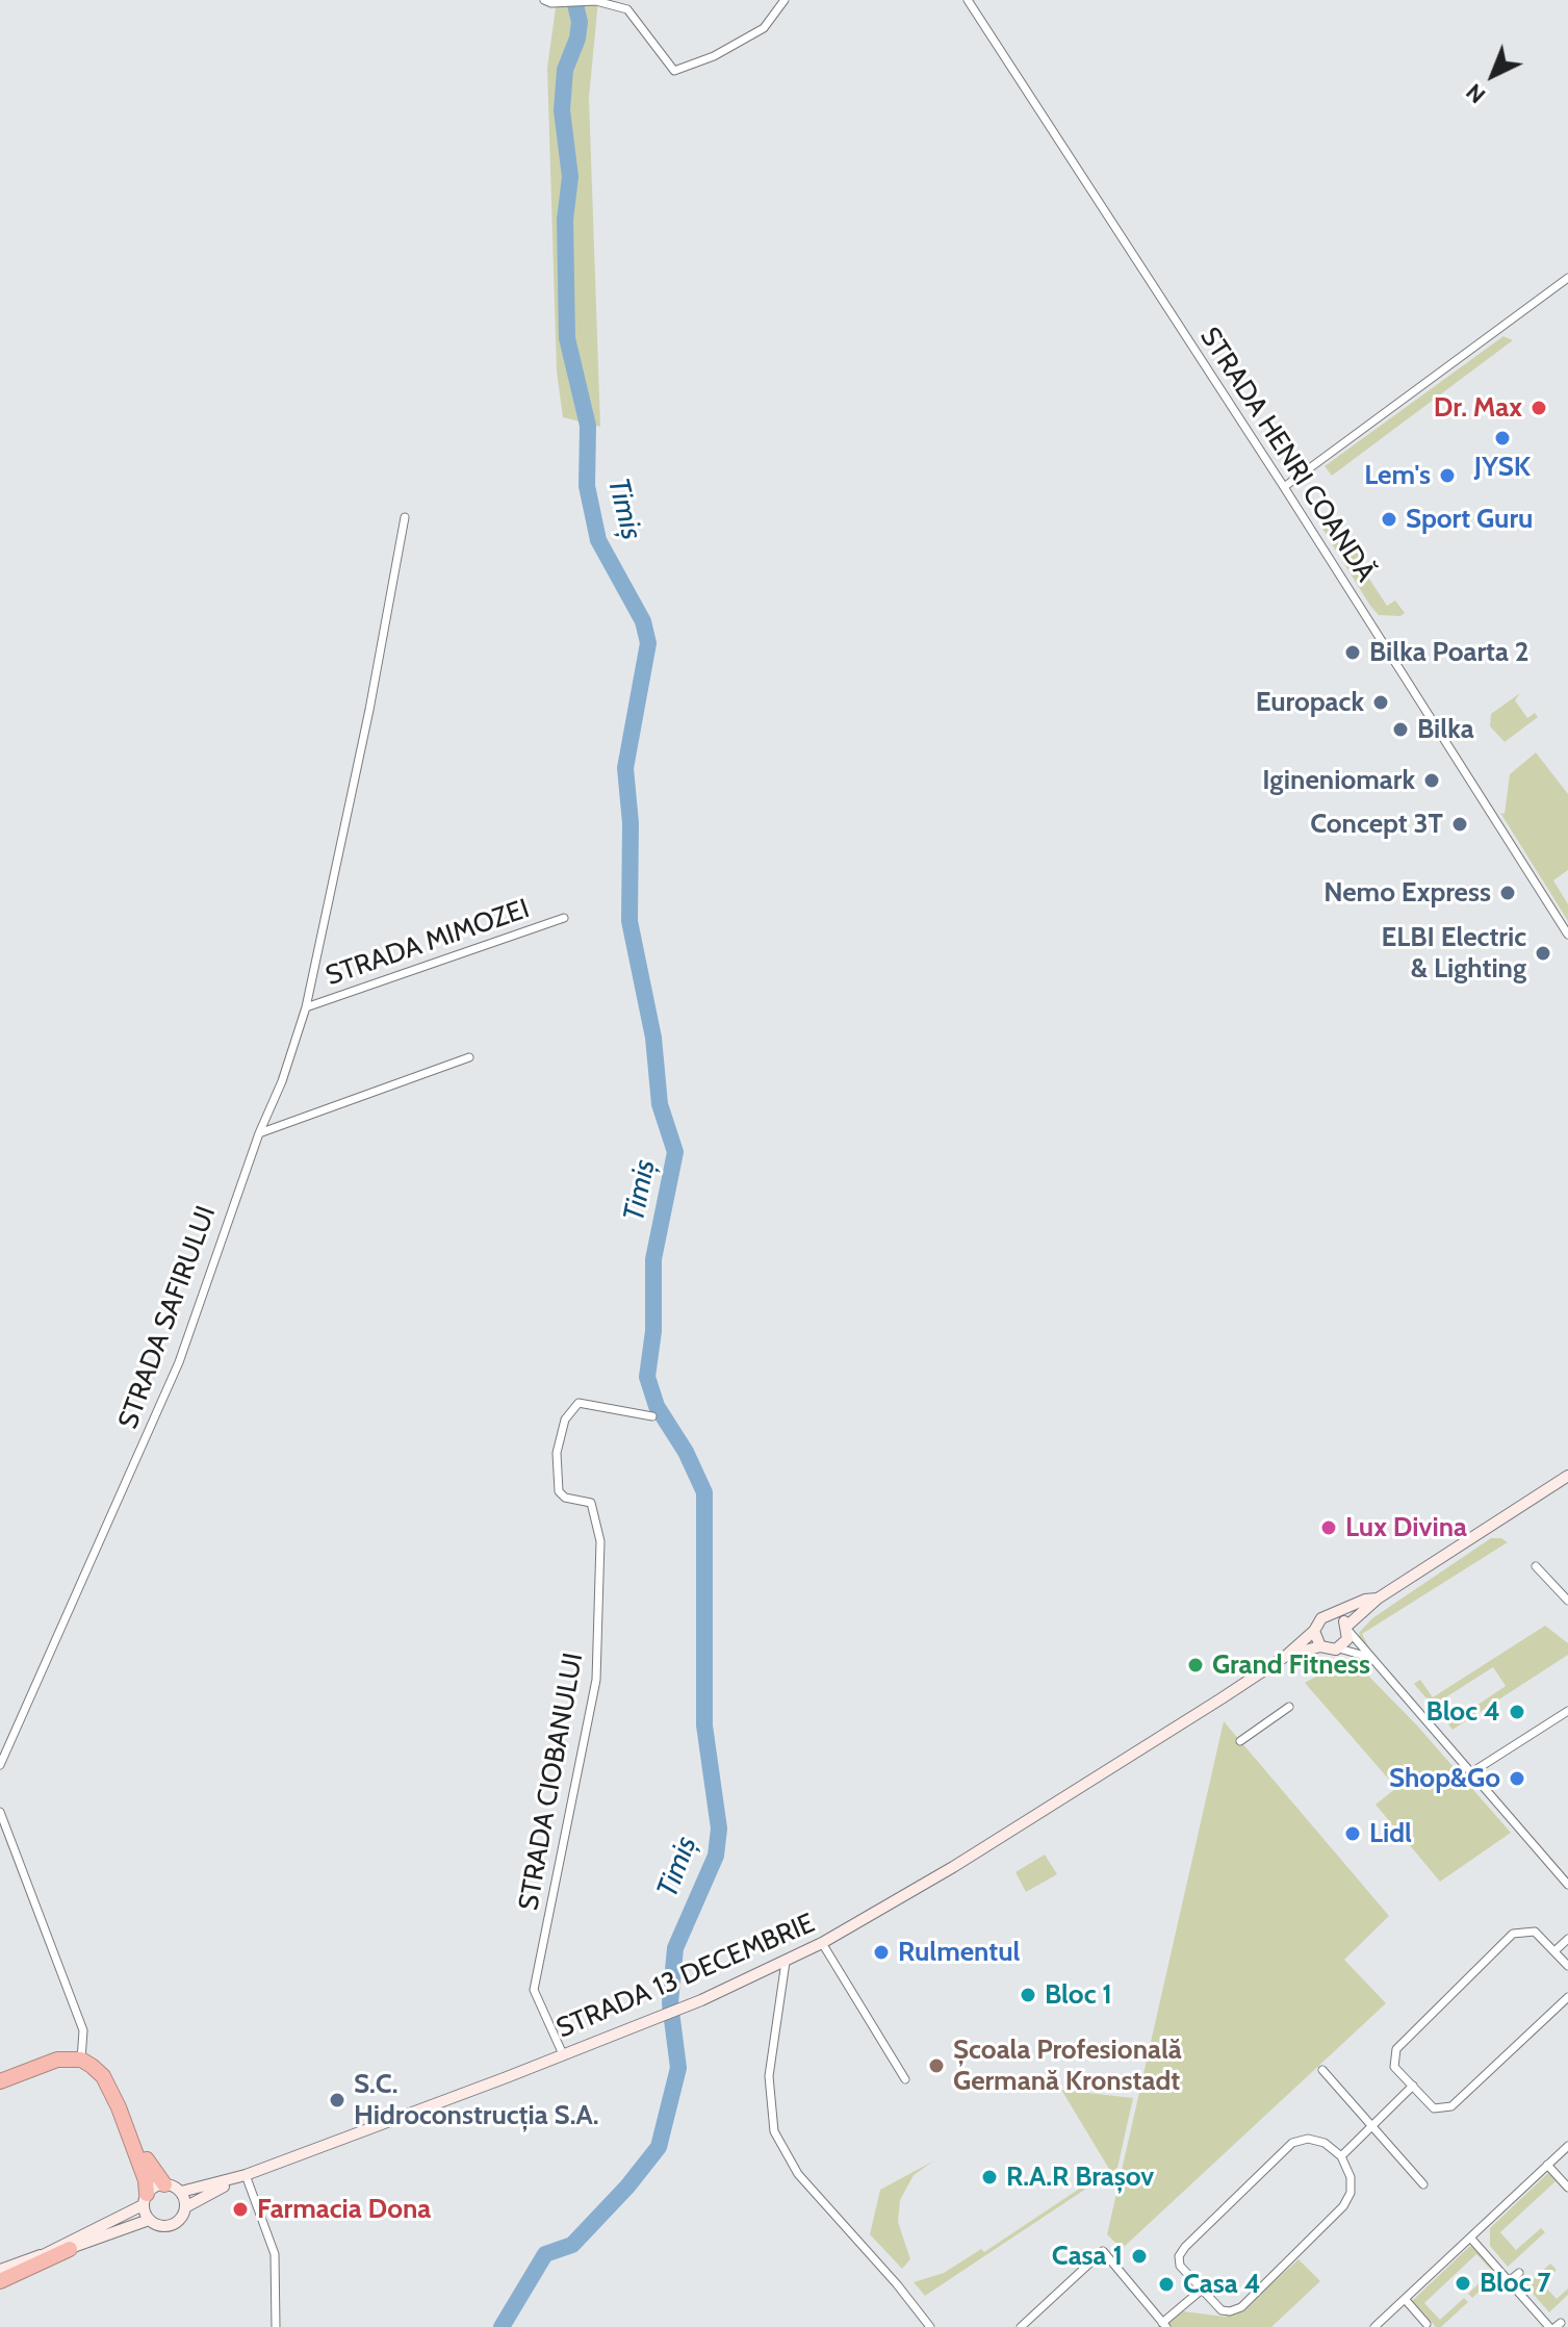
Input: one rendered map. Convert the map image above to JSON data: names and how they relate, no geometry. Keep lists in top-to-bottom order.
{
  "streets": {
    "main road": ["STRADA 13 DECEMBRIE"],
    "street": [
      "STRADA HENRI COANDĂ",
      "STRADA MIMOZEI",
      "STRADA SAFIRULUI",
      "STRADA CIOBANULUI"
    ]
  },
  "crossings": [
    ["STRADA MIMOZEI", "STRADA SAFIRULUI"],
    ["STRADA CIOBANULUI", "STRADA 13 DECEMBRIE"]
  ],
  "water": ["Timiș"],
  "places": [
    "Dr. Max",
    "JYSK",
    "Lem's",
    "Sport Guru",
    "Bilka Poarta 2",
    "Europack",
    "Bilka",
    "Igineniomark",
    "Concept 3T",
    "Nemo Express",
    "ELBI Electric & Lighting",
    "Lux Divina",
    "Grand Fitness",
    "Bloc 4",
    "Shop&Go",
    "Lidl",
    "Rulmentul",
    "Bloc 1",
    "Școala Profesională Germană Kronstadt",
    "S.C. Hidroconstrucția S.A.",
    "R.A.R Brașov",
    "Farmacia Dona",
    "Casa 1",
    "Bloc 7",
    "Casa 4"
  ],
  "north": "bottom left"
}
